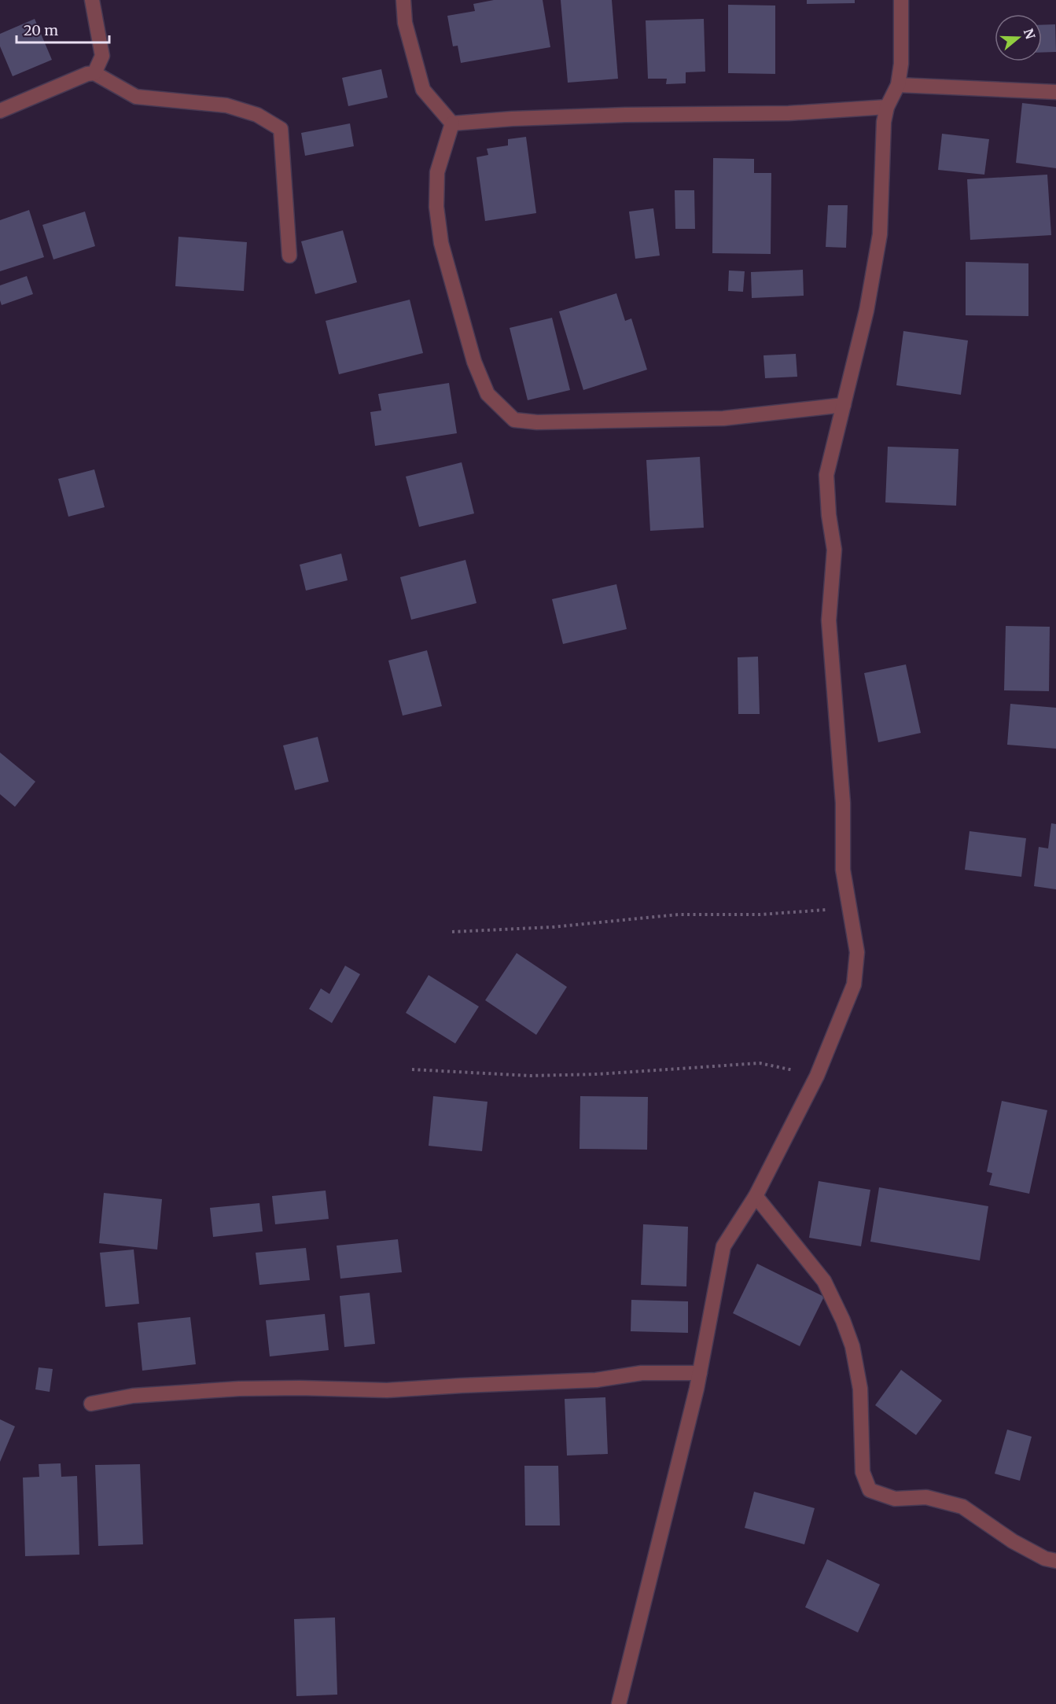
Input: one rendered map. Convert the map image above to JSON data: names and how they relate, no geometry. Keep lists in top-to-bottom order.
{
  "scale_bar": "20 m",
  "north": "right"
}
